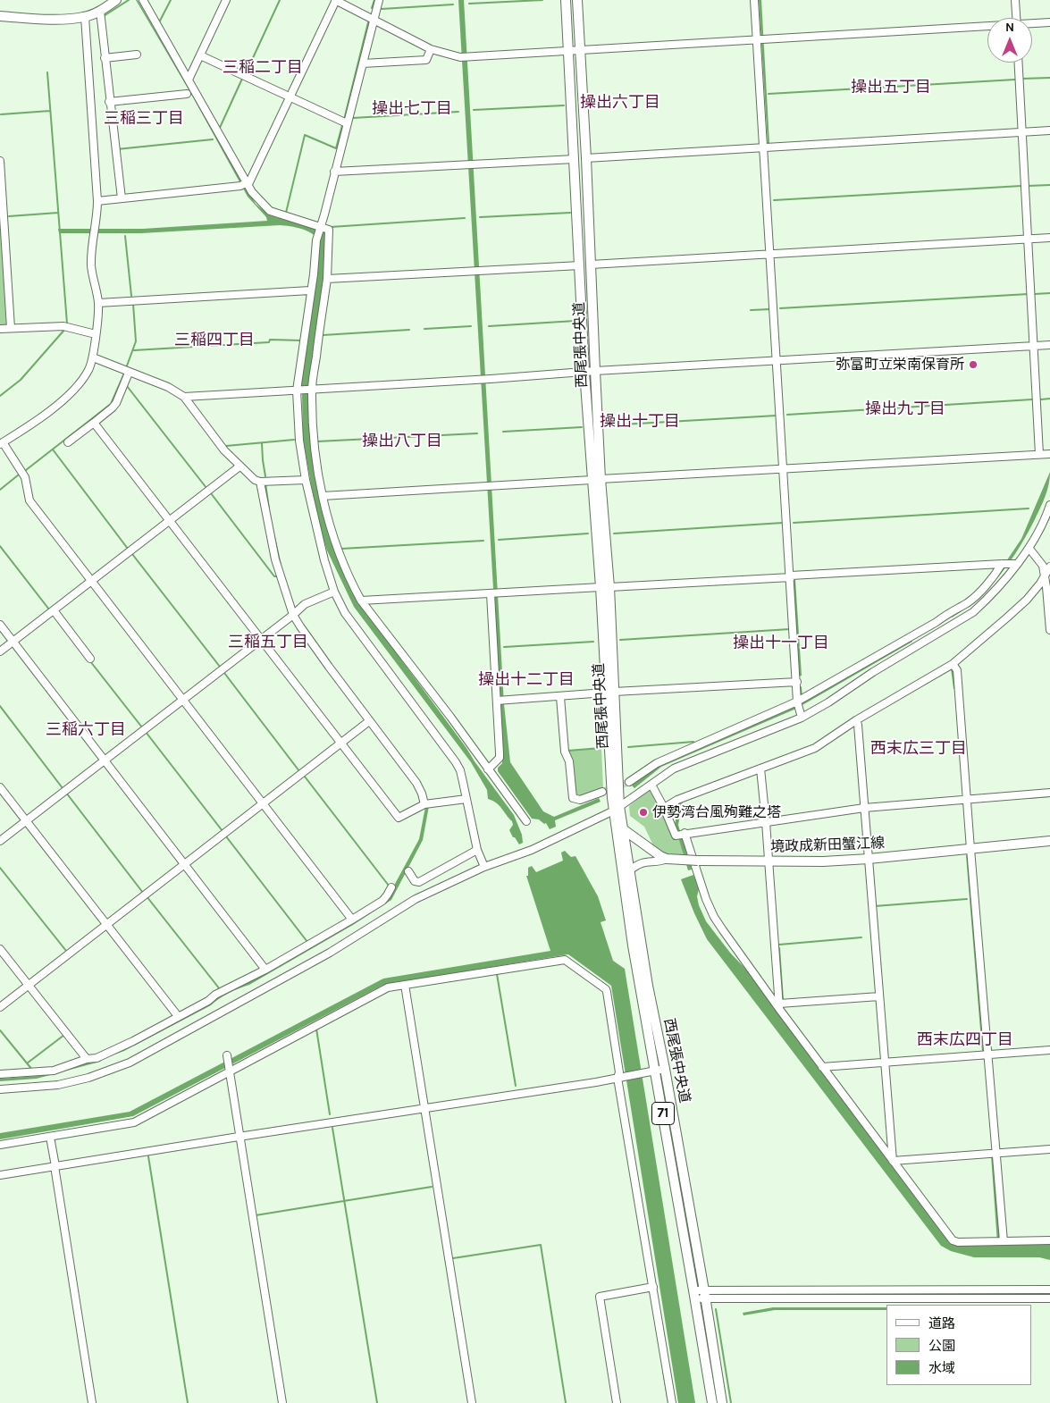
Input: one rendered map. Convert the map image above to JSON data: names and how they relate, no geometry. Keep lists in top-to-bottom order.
{
  "streets": {
    "main road": ["西尾張中央道", "境政成新田蟹江線", "71"]
  },
  "crossings": [
    ["西尾張中央道", "境政成新田蟹江線"]
  ],
  "districts": [
    "三稲二丁目",
    "操出五丁目",
    "操出六丁目",
    "操出七丁目",
    "三稲三丁目",
    "三稲四丁目",
    "操出九丁目",
    "操出十丁目",
    "操出八丁目",
    "三稲五丁目",
    "操出十一丁目",
    "操出十二丁目",
    "三稲六丁目",
    "西末広三丁目",
    "西末広四丁目"
  ],
  "places": ["弥富町立栄南保育所", "伊勢湾台風殉難之塔"],
  "legend": ["道路", "公園", "水域"],
  "north": "top"
}
